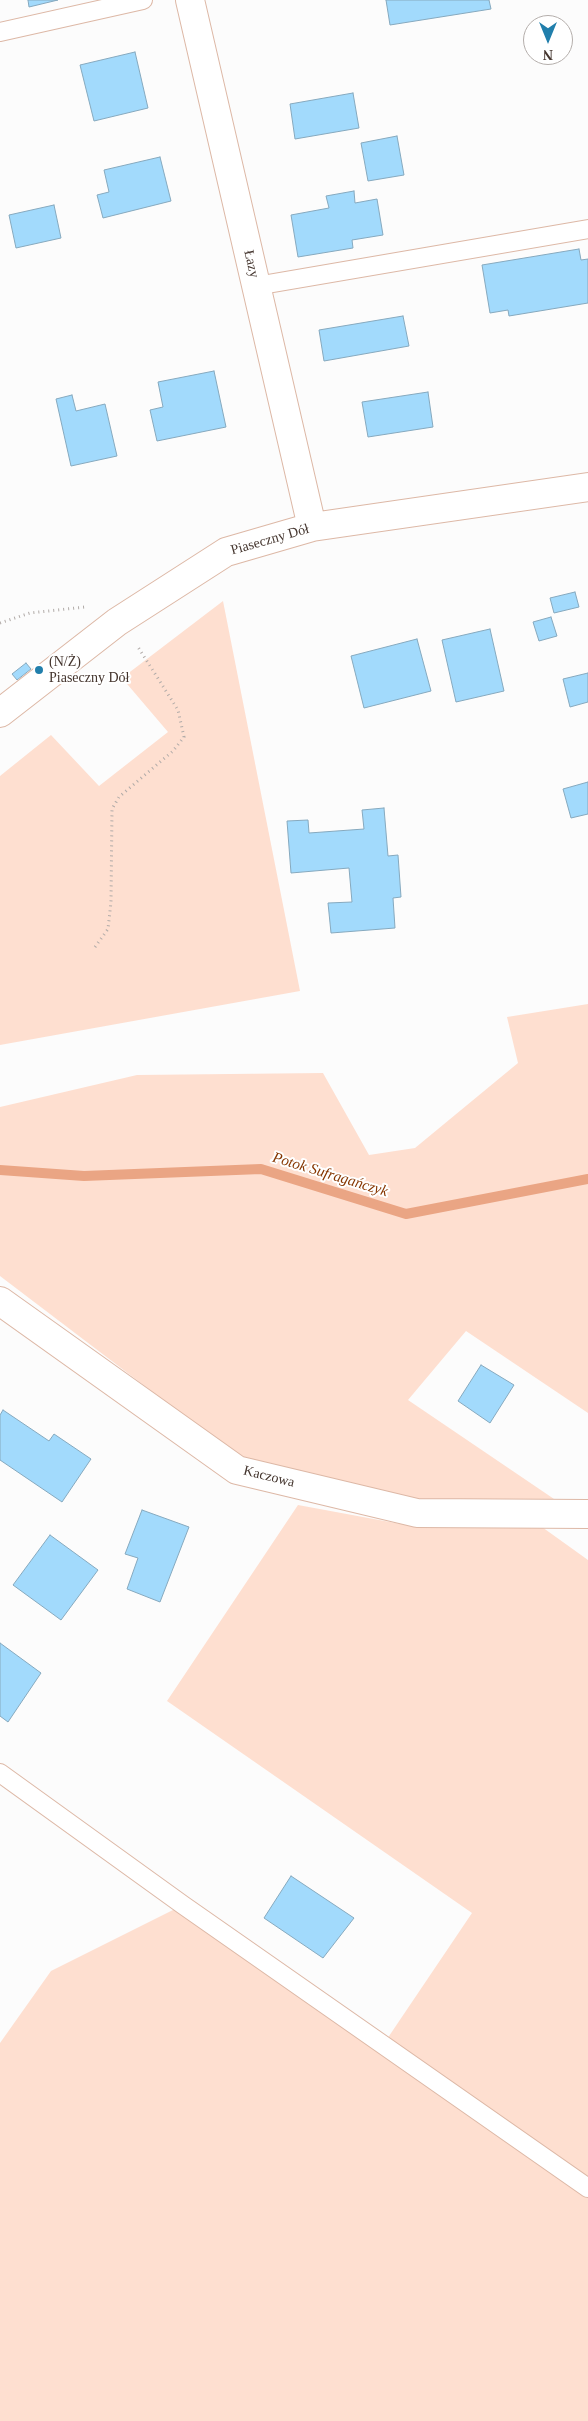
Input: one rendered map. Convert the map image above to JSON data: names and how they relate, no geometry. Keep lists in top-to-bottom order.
{
  "streets": {
    "street": ["Łazy", "Piaseczny Dół", "Kaczowa"]
  },
  "crossings": [
    ["Łazy", "Piaseczny Dół"]
  ],
  "water": ["Potok Sufragańczyk"],
  "places": ["(N/Ż) Piaseczny Dół"],
  "north": "bottom"
}
